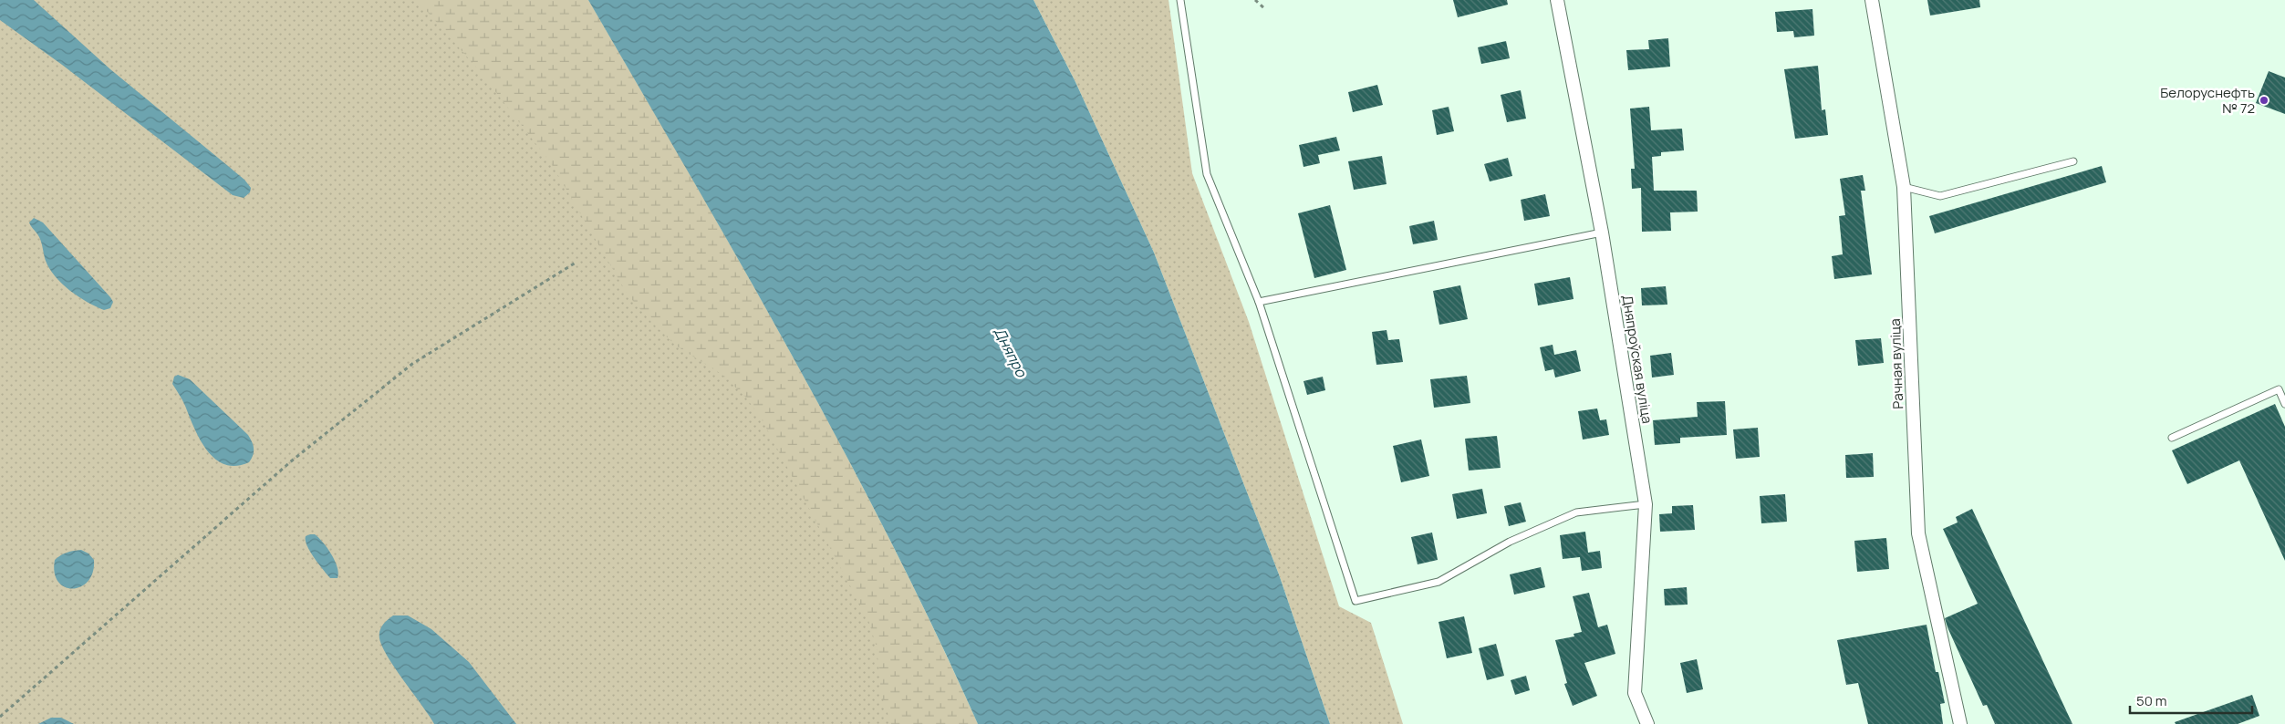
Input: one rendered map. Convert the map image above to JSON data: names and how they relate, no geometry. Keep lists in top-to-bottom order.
{
  "streets": {
    "street": ["Дняпроўская вуліца", "Рачная вуліца"]
  },
  "water": ["Дняпро"],
  "places": ["Белоруснефть № 72"],
  "scale_bar": "50 m"
}
